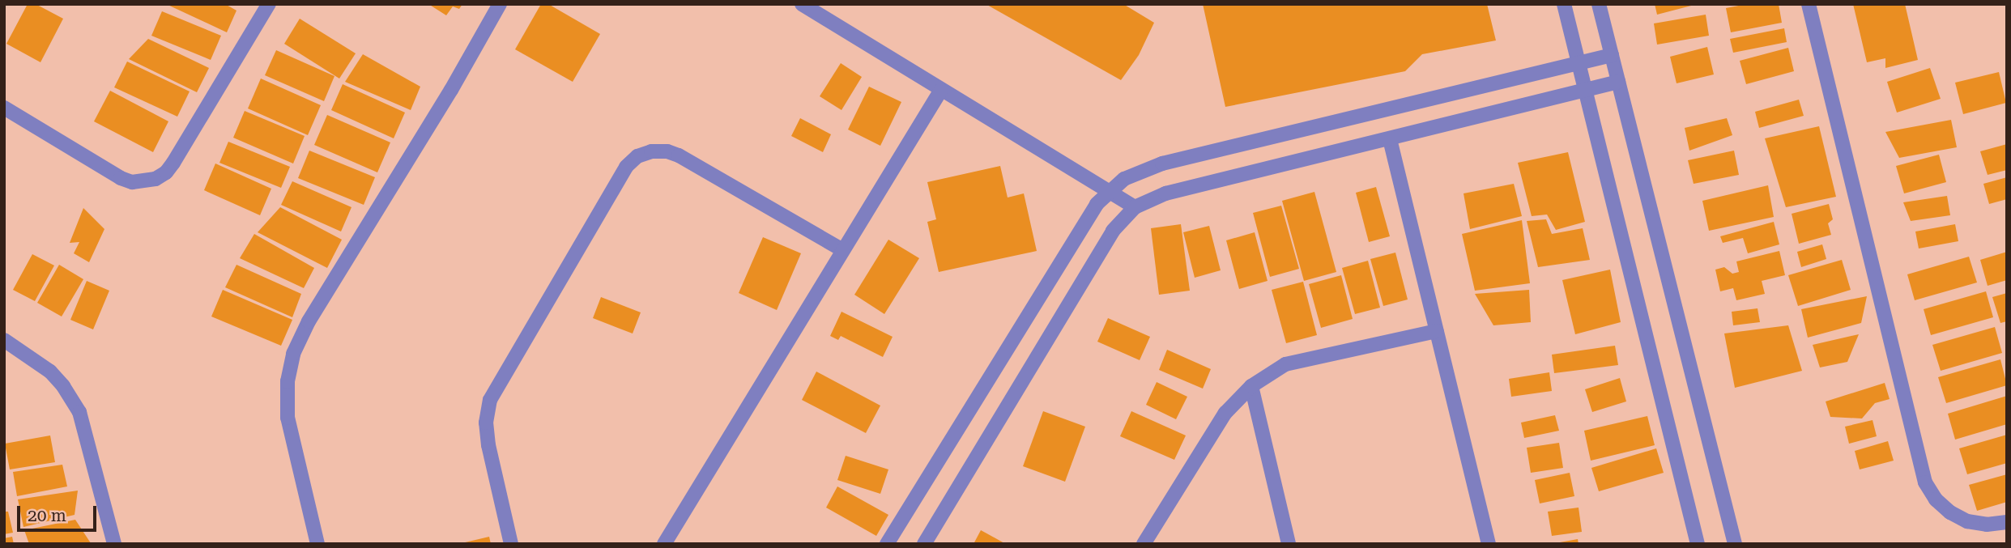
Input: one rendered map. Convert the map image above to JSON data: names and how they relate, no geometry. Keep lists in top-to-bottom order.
{
  "scale_bar": "20 m"
}
